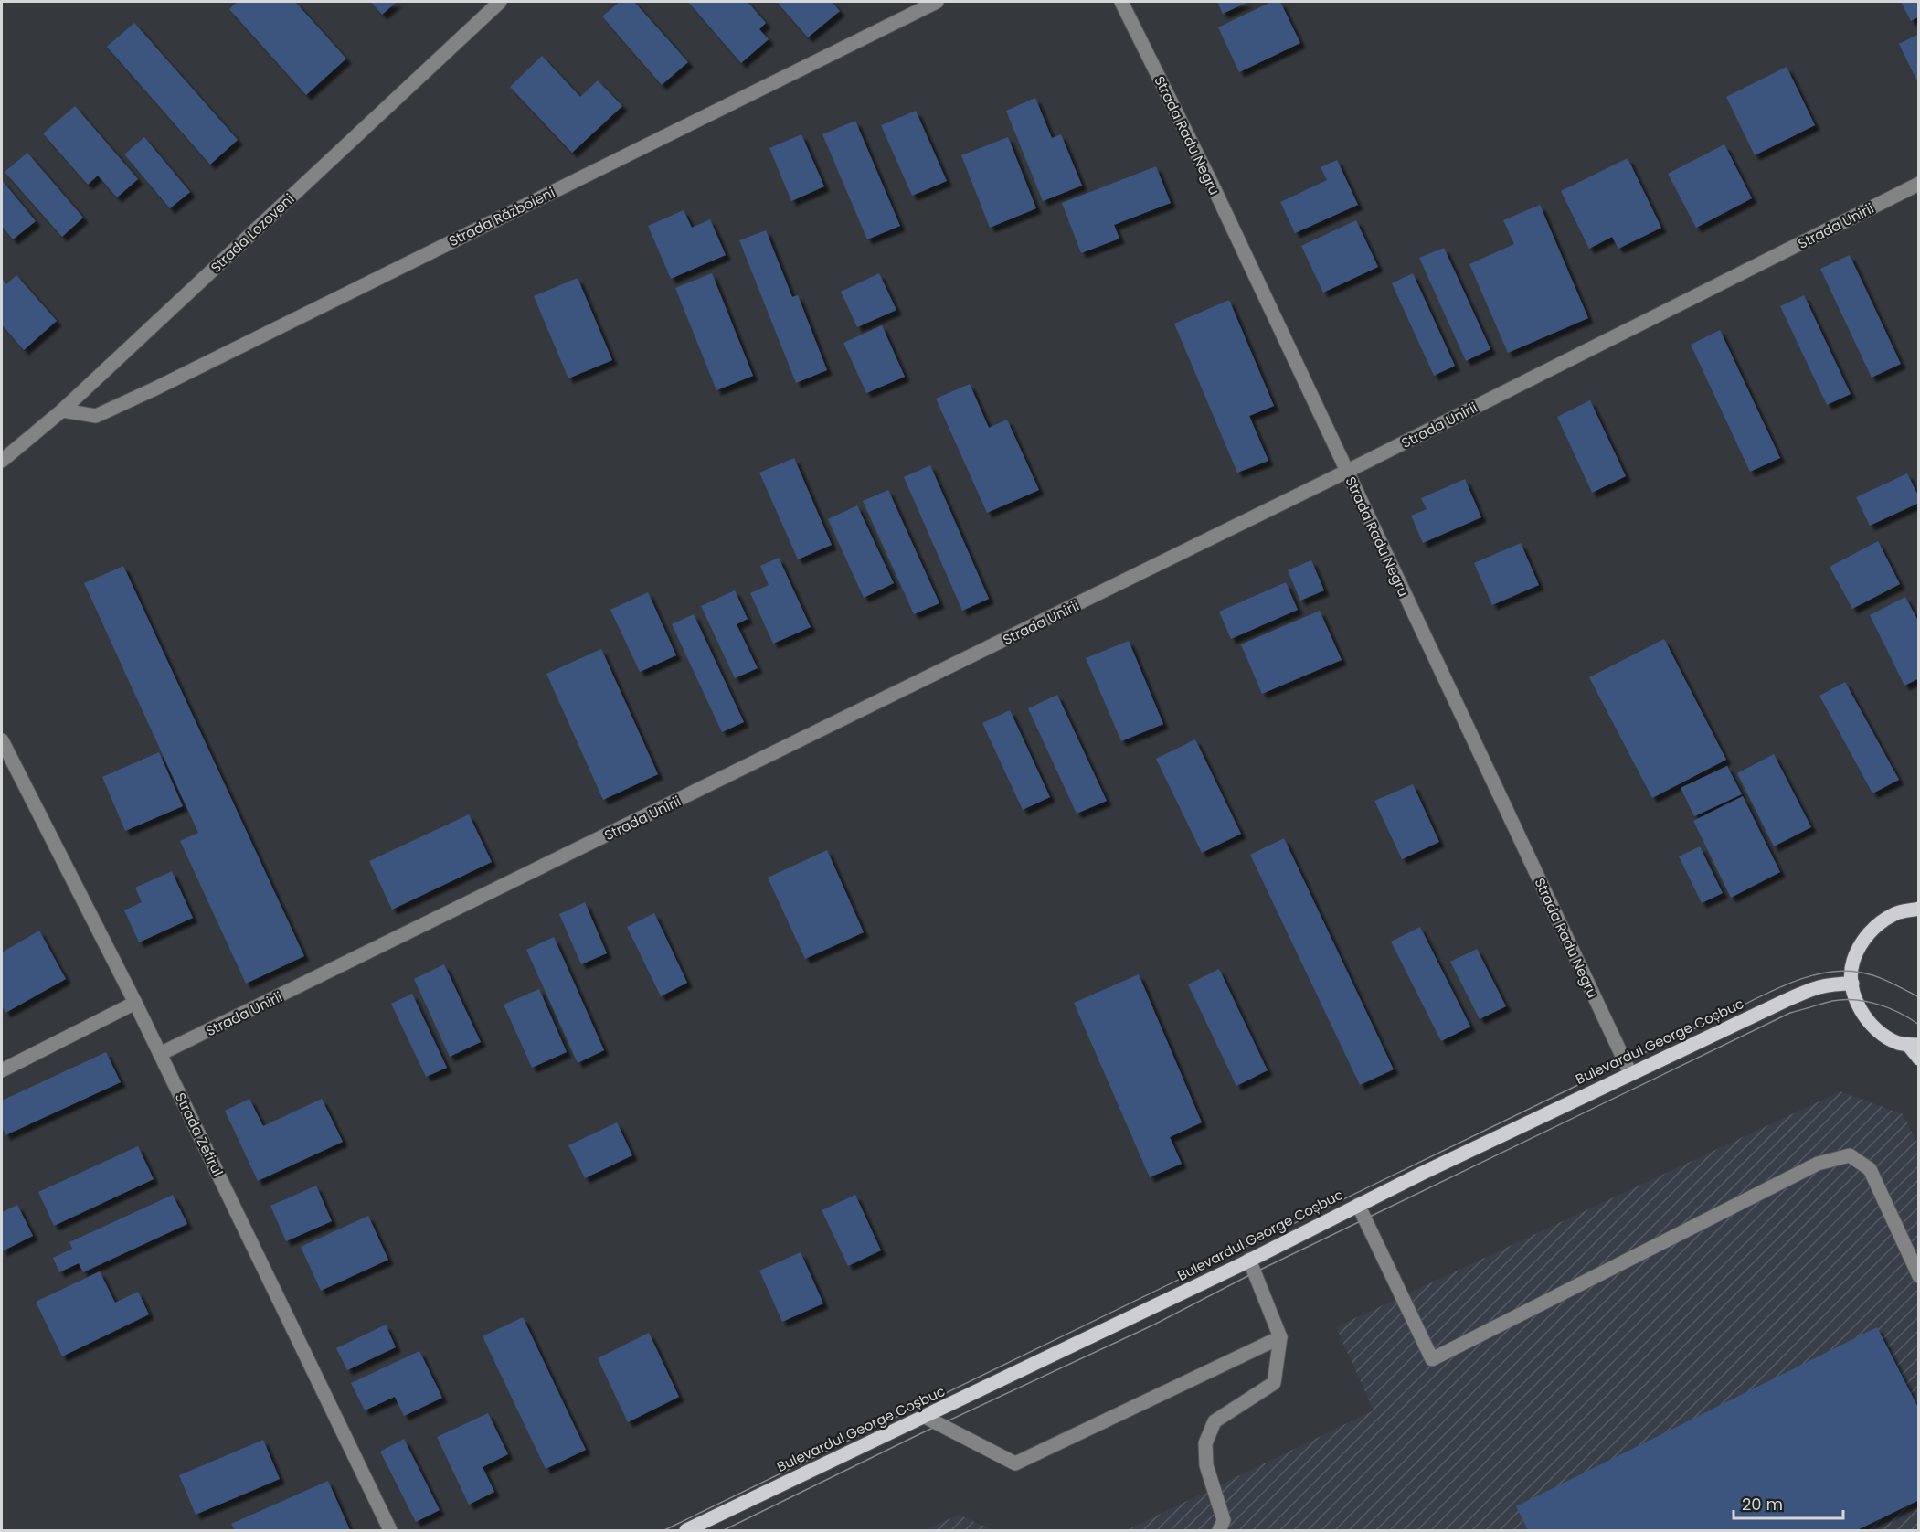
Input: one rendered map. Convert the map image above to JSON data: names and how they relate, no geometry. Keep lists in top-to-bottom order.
{
  "streets": {
    "main road": ["Bulevardul George Coșbuc"],
    "street": [
      "Strada Radu Negru",
      "Strada Războieni",
      "Strada Unirii",
      "Strada Lozoveni",
      "Strada Zefirul"
    ]
  },
  "crossings": [
    ["Strada Radu Negru", "Strada Unirii"],
    ["Strada Radu Negru", "Bulevardul George Coșbuc"],
    ["Strada Războieni", "Strada Lozoveni"],
    ["Strada Unirii", "Strada Zefirul"]
  ],
  "scale_bar": "20 m"
}
